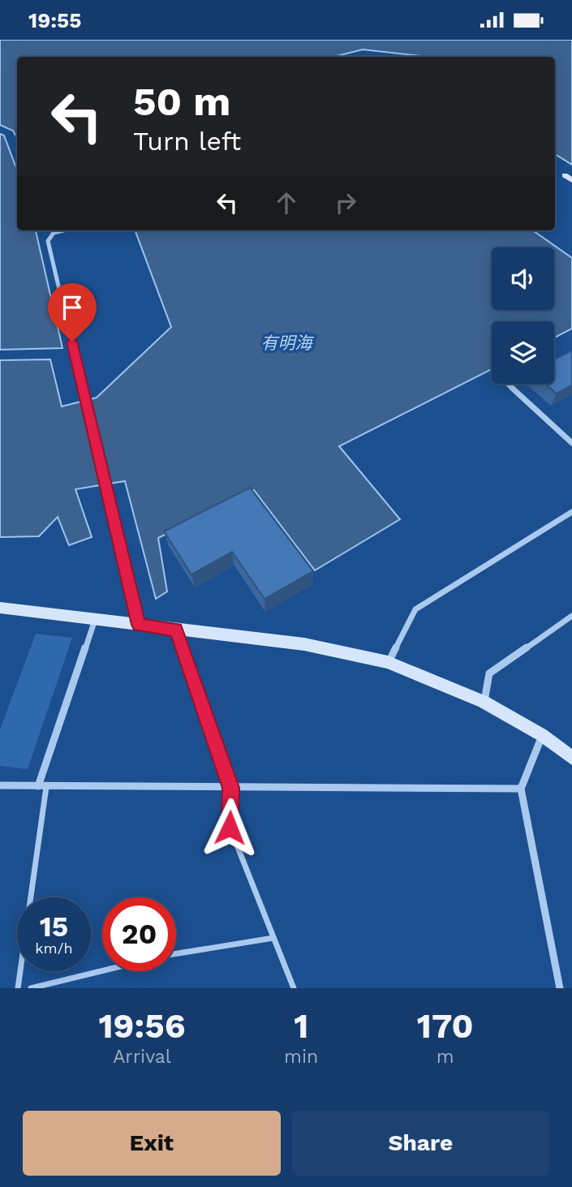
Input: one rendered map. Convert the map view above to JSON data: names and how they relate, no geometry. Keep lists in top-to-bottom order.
{
  "water": ["有明海"],
  "page": {
    "status": "19:55",
    "turn": ["50 m", "Turn left"],
    "speed": "15 km/h",
    "limit": "20",
    "eta": [
      "19:56",
      "Arrival",
      "1",
      "min",
      "170",
      "m"
    ],
    "buttons": ["Exit", "Share"]
  }
}
